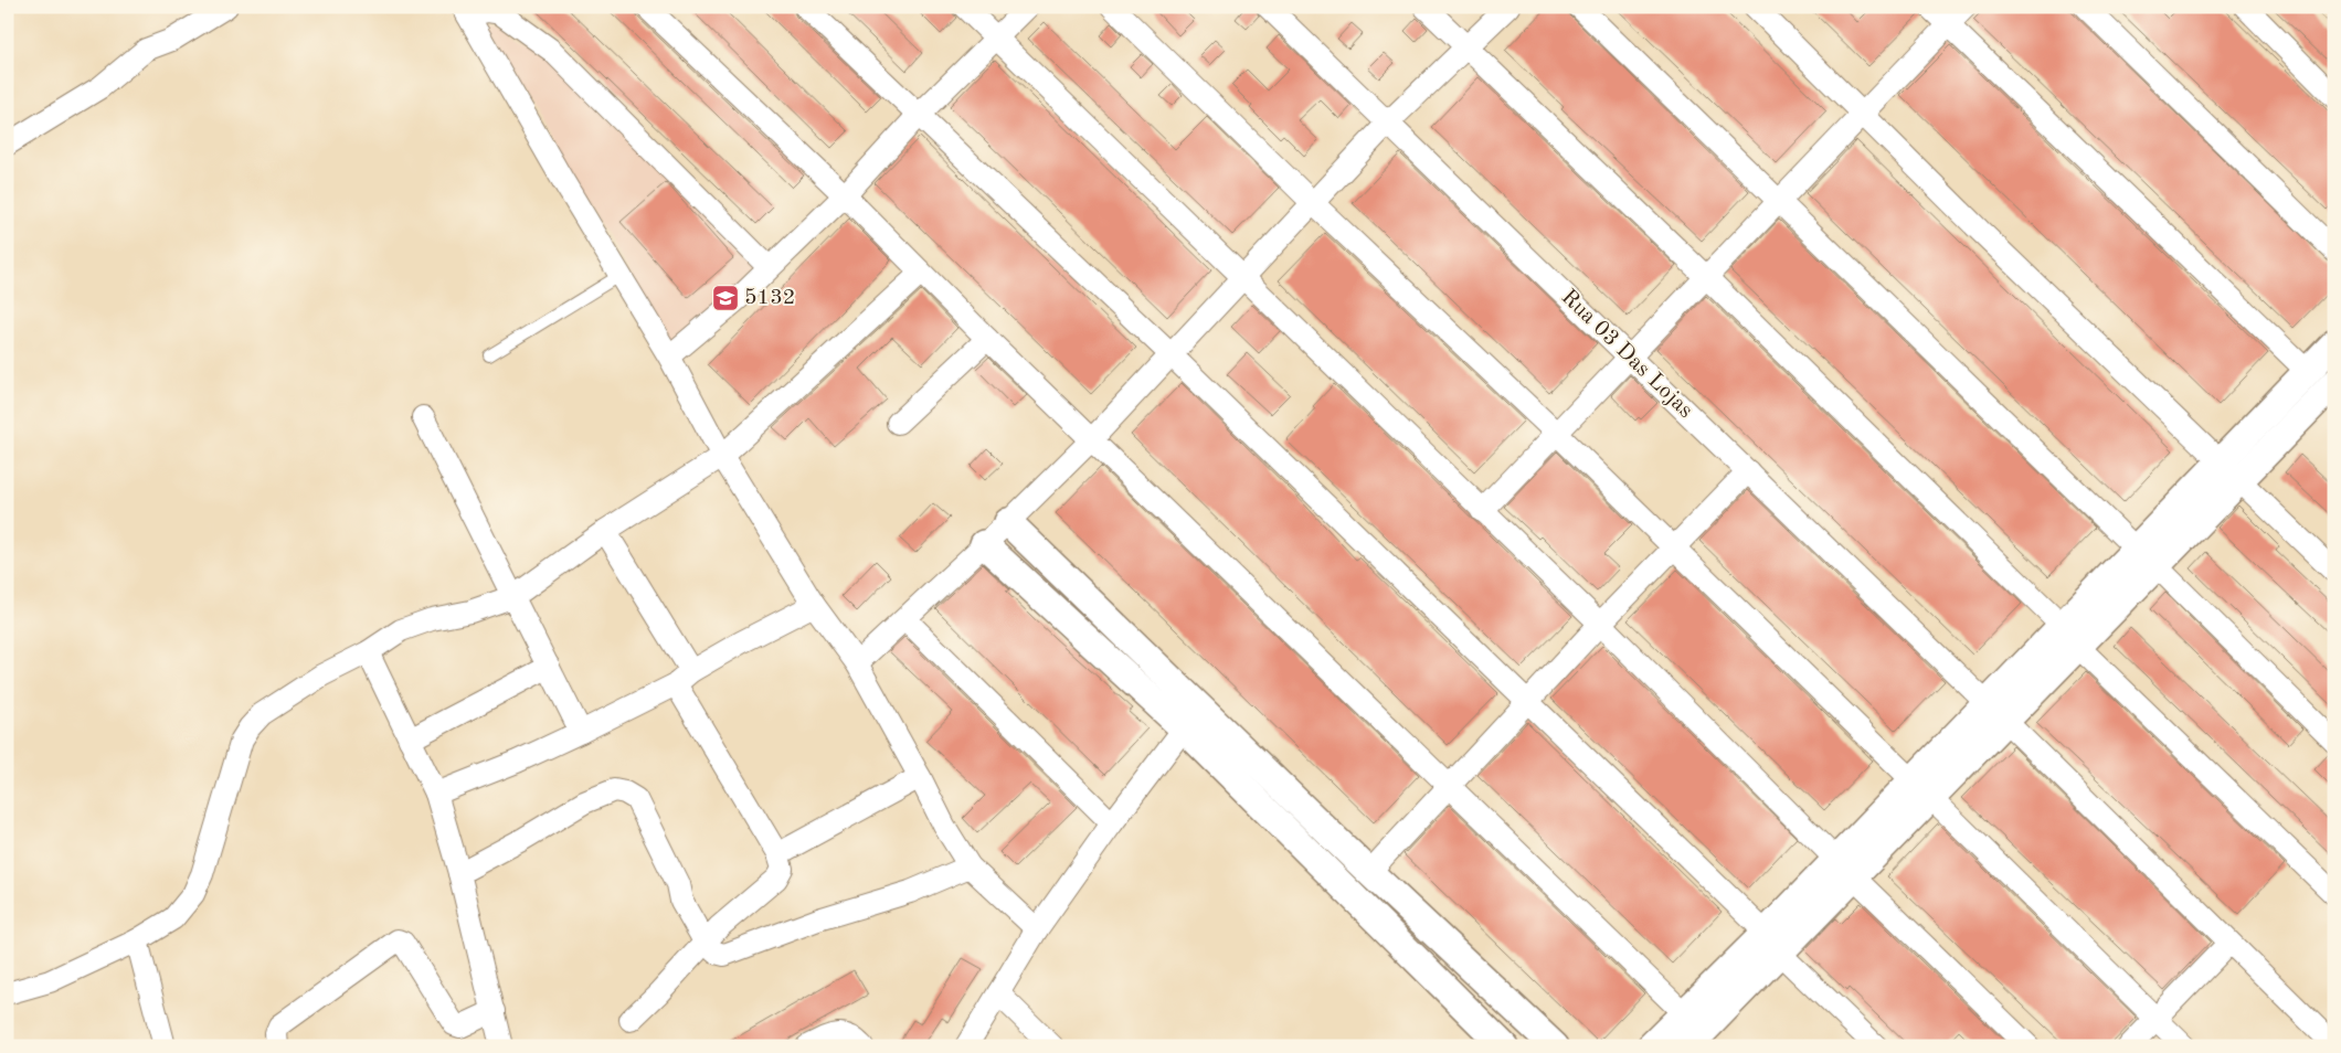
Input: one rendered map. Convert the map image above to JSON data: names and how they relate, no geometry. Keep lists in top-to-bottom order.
{
  "streets": {
    "street": ["Rua 03 Das Lojas"]
  },
  "places": {
    "school or university": ["5132"]
  }
}
